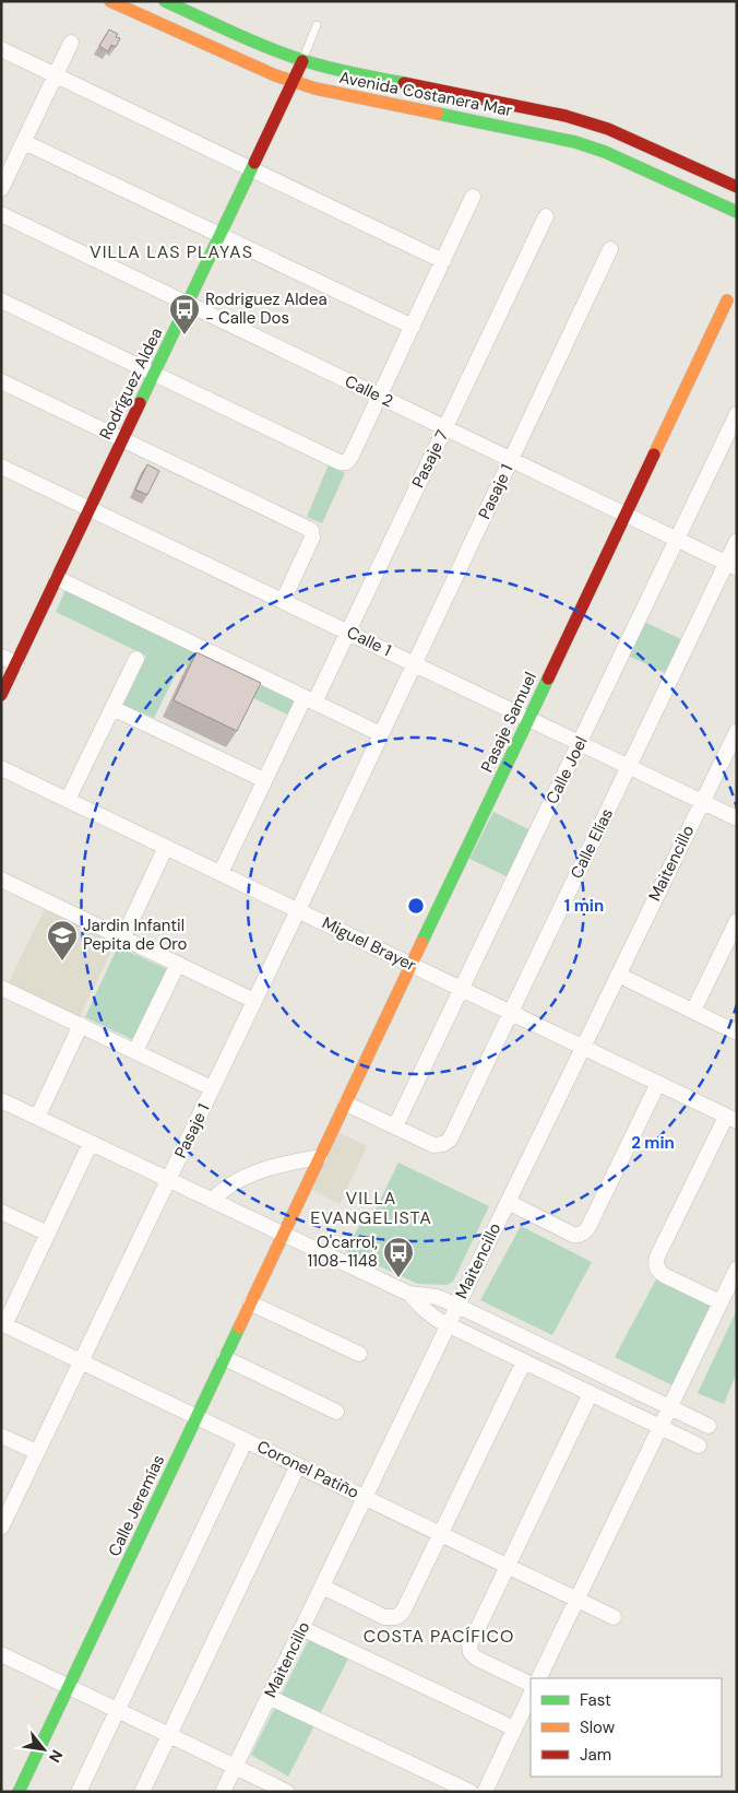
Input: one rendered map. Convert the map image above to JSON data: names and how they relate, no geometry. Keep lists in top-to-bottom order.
{
  "streets": {
    "street": [
      "Avenida Costanera Mar",
      "Rodríguez Aldea",
      "Calle 2",
      "Pasaje 7",
      "Pasaje 1",
      "Calle 1",
      "Pasaje Samuel",
      "Calle Joel",
      "Calle Elías",
      "Maitencillo",
      "Miguel Brayer",
      "Coronel Patiño",
      "Calle Jeremías"
    ]
  },
  "crossings": [
    ["Avenida Costanera Mar", "Rodríguez Aldea"],
    ["Rodríguez Aldea", "Calle 2"],
    ["Rodríguez Aldea", "Calle 1"],
    ["Calle 2", "Pasaje 7"],
    ["Calle 2", "Pasaje 1"],
    ["Calle 2", "Pasaje Samuel"],
    ["Calle 2", "Calle Joel"],
    ["Calle 2", "Calle Elías"],
    ["Pasaje 7", "Calle 1"],
    ["Pasaje 7", "Miguel Brayer"],
    ["Pasaje 1", "Calle 1"],
    ["Pasaje 1", "Miguel Brayer"],
    ["Pasaje 1", "Coronel Patiño"],
    ["Calle 1", "Pasaje Samuel"],
    ["Calle 1", "Calle Joel"],
    ["Calle 1", "Calle Elías"],
    ["Calle 1", "Maitencillo"],
    ["Pasaje Samuel", "Miguel Brayer"],
    ["Pasaje Samuel", "Calle Jeremías"],
    ["Calle Joel", "Calle Elías"],
    ["Calle Joel", "Miguel Brayer"],
    ["Calle Elías", "Miguel Brayer"],
    ["Maitencillo", "Miguel Brayer"],
    ["Maitencillo", "Coronel Patiño"],
    ["Coronel Patiño", "Calle Jeremías"]
  ],
  "districts": ["VILLA LAS PLAYAS", "VILLA EVANGELISTA", "COSTA PACÍFICO"],
  "places": {
    "bus stop": ["Rodriguez Aldea - Calle Dos", "O'carrol, 1108-1148"],
    "school or university": ["Jardin Infantil Pepita de Oro"]
  },
  "legend": ["Fast", "Slow", "Jam"],
  "north": "bottom right",
  "rings": ["1 min", "2 min"]
}
